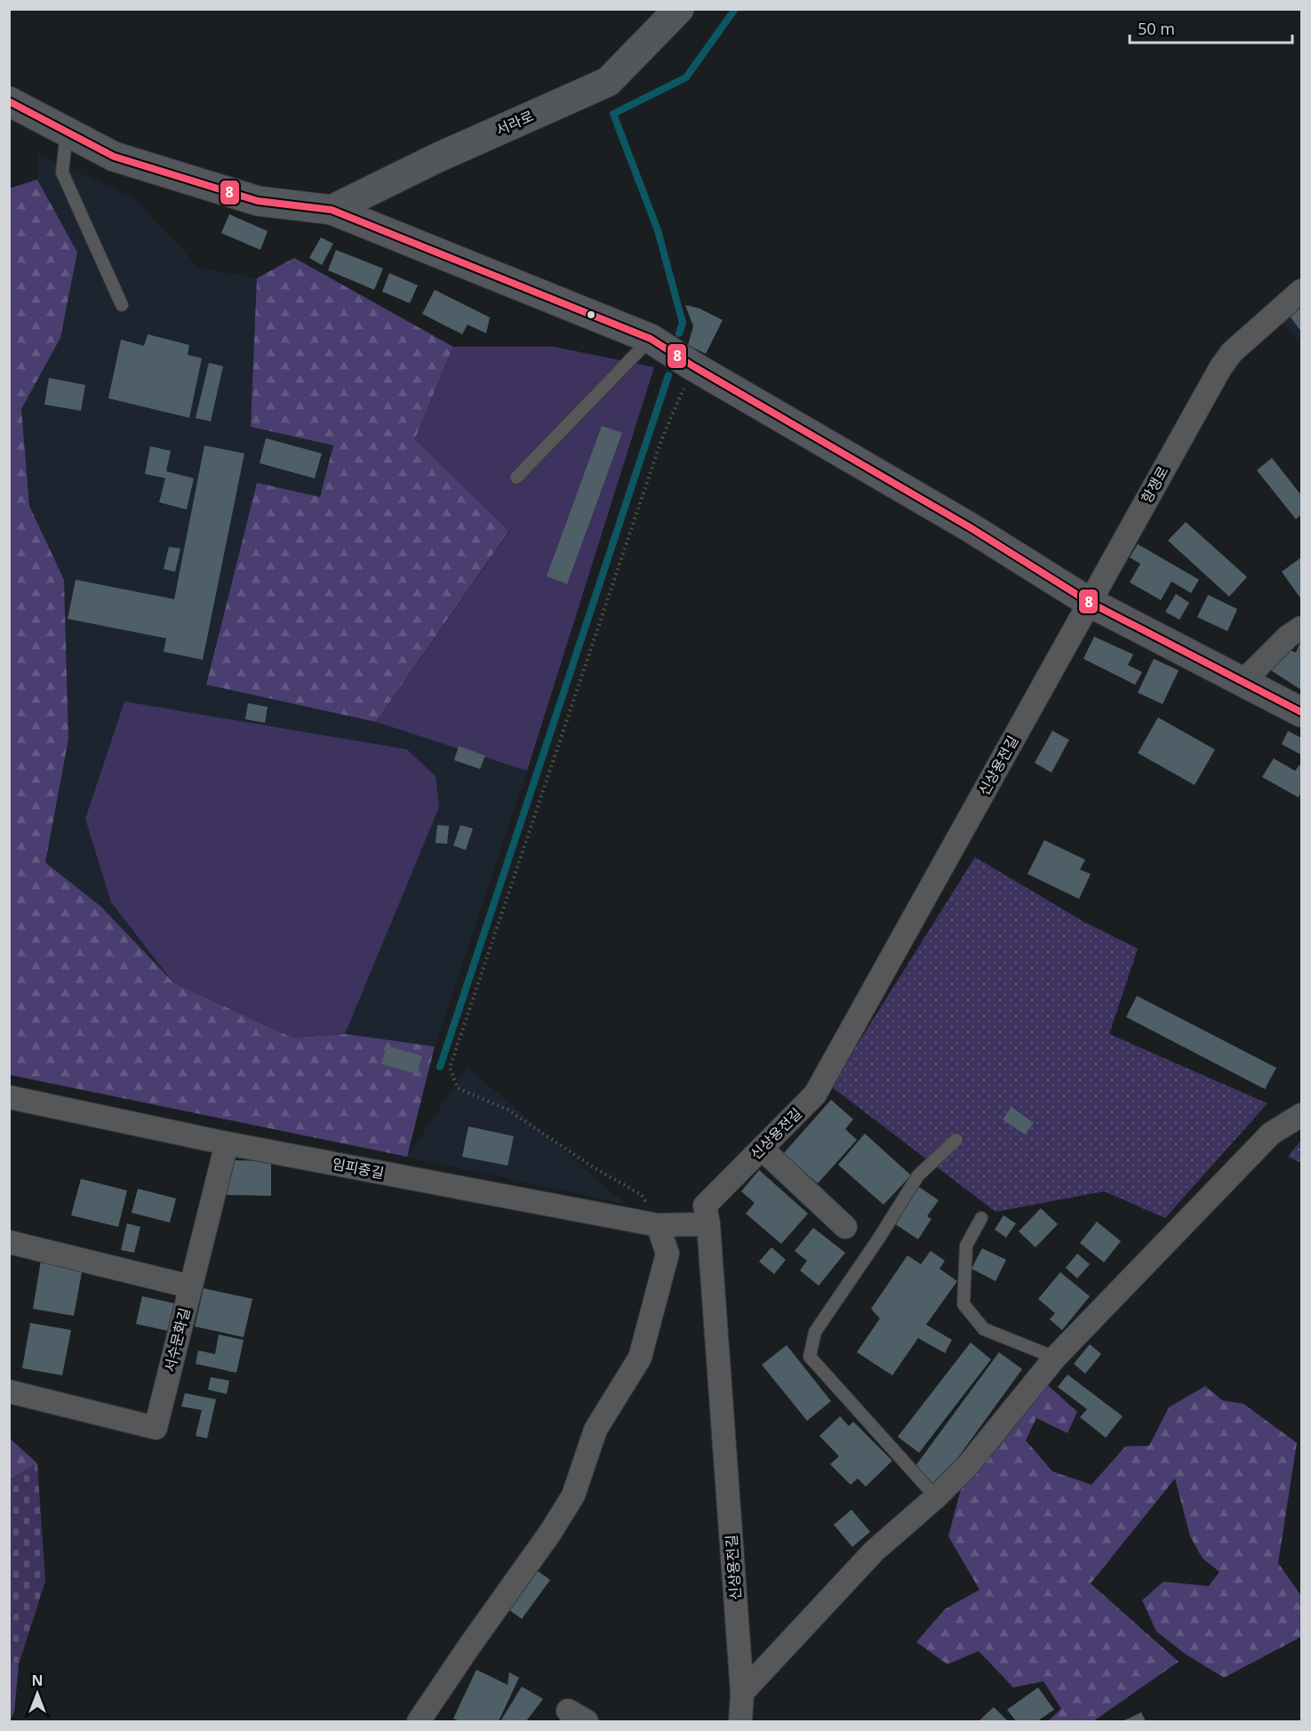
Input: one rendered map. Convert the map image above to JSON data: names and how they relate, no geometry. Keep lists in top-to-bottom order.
{
  "streets": {
    "street": [
      "서라로",
      "항쟁로",
      "신상용전길",
      "임피중길",
      "서수문화길"
    ]
  },
  "crossings": [
    ["항쟁로", "신상용전길"],
    ["신상용전길", "임피중길"]
  ],
  "lines": ["transit line 8"],
  "scale_bar": "50 m",
  "north": "top"
}
